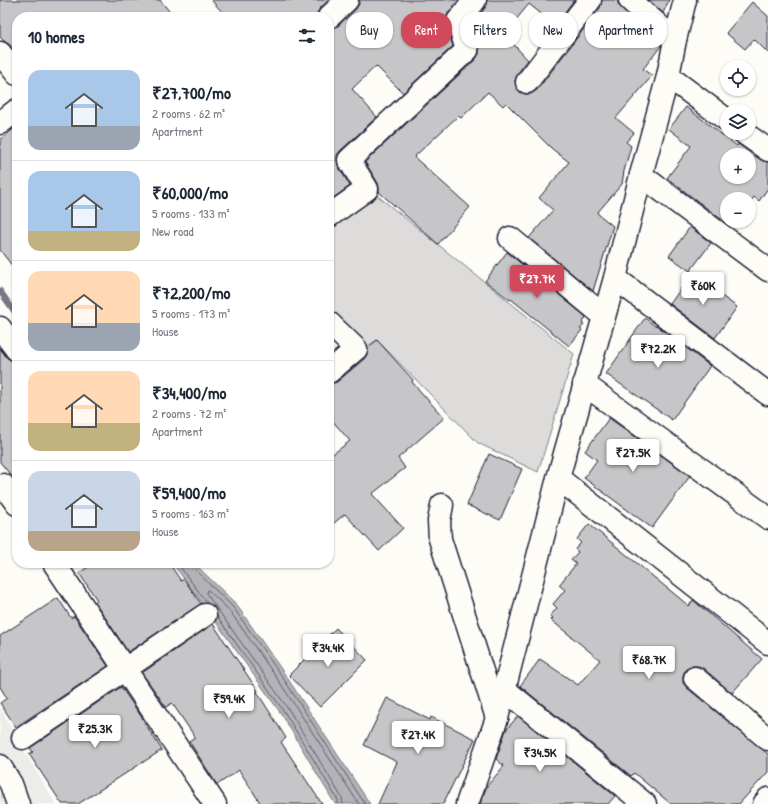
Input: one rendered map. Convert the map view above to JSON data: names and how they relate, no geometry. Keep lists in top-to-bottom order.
{
  "page": {
    "chip": [
      "Buy",
      "Rent",
      "Filters",
      "New",
      "Apartment"
    ],
    "heading": "10 homes",
    "map_buttons": ["+", "−"],
    "list": [
      {
        "name": "₹27,700/mo",
        "note": "2 rooms · 62 m² · Apartment"
      },
      {
        "name": "₹60,000/mo",
        "note": "5 rooms · 133 m² · New road"
      },
      {
        "name": "₹72,200/mo",
        "note": "5 rooms · 173 m² · House"
      },
      {
        "name": "₹34,400/mo",
        "note": "2 rooms · 72 m² · Apartment"
      },
      {
        "name": "₹59,400/mo",
        "note": "5 rooms · 163 m² · House"
      }
    ],
    "price": [
      "₹27.7K",
      "₹60K",
      "₹72.2K",
      "₹27.5K",
      "₹34.4K",
      "₹68.7K",
      "₹59.4K",
      "₹25.3K",
      "₹27.4K",
      "₹34.5K"
    ]
  }
}
